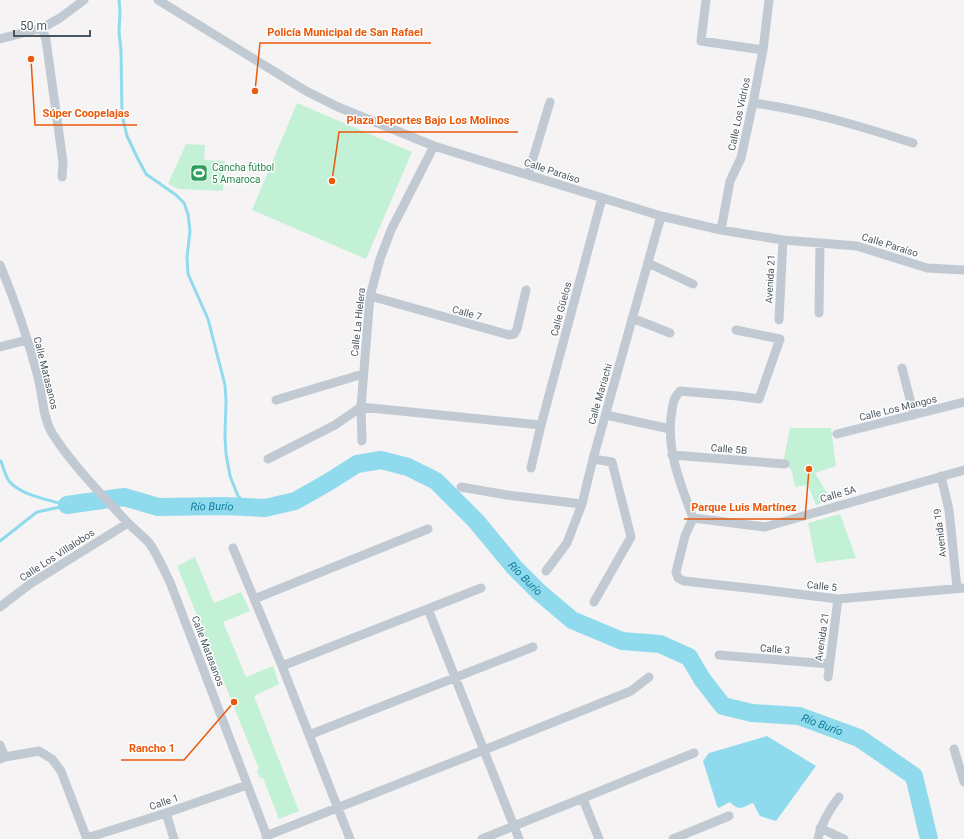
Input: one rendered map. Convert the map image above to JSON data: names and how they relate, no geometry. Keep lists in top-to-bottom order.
{
  "streets": {
    "street": [
      "Calle Los Vidrios",
      "Calle Paraíso",
      "Avenida 21",
      "Calle Güelos",
      "Calle 7",
      "Calle La Hielera",
      "Calle Matasanos",
      "Calle Mariachi",
      "Calle Los Mangos",
      "Calle 5B",
      "Calle 5A",
      "Avenida 19",
      "Calle Los Villalobos",
      "Calle 5",
      "Calle 3",
      "Calle 1"
    ]
  },
  "crossings": [
    ["Calle Los Vidrios", "Calle Paraíso"],
    ["Calle Paraíso", "Avenida 21"],
    ["Calle Paraíso", "Calle Güelos"],
    ["Calle Paraíso", "Calle La Hielera"],
    ["Calle Paraíso", "Calle Mariachi"],
    ["Avenida 21", "Calle 5"],
    ["Avenida 21", "Calle 3"],
    ["Calle 7", "Calle La Hielera"],
    ["Calle Matasanos", "Calle Los Villalobos"],
    ["Calle Matasanos", "Calle 1"],
    ["Calle 5A", "Avenida 19"],
    ["Calle 5A", "Calle 5"],
    ["Avenida 19", "Calle 5"]
  ],
  "water": ["Río Burío"],
  "places": {
    "other": [
      "Súper Coopelajas",
      "Policía Municipal de San Rafael",
      "Plaza Deportes Bajo Los Molinos",
      "Parque Luis Martínez",
      "Rancho 1"
    ],
    "sports": ["Cancha fútbol 5 Amaroca"]
  },
  "scale_bar": "50 m"
}
